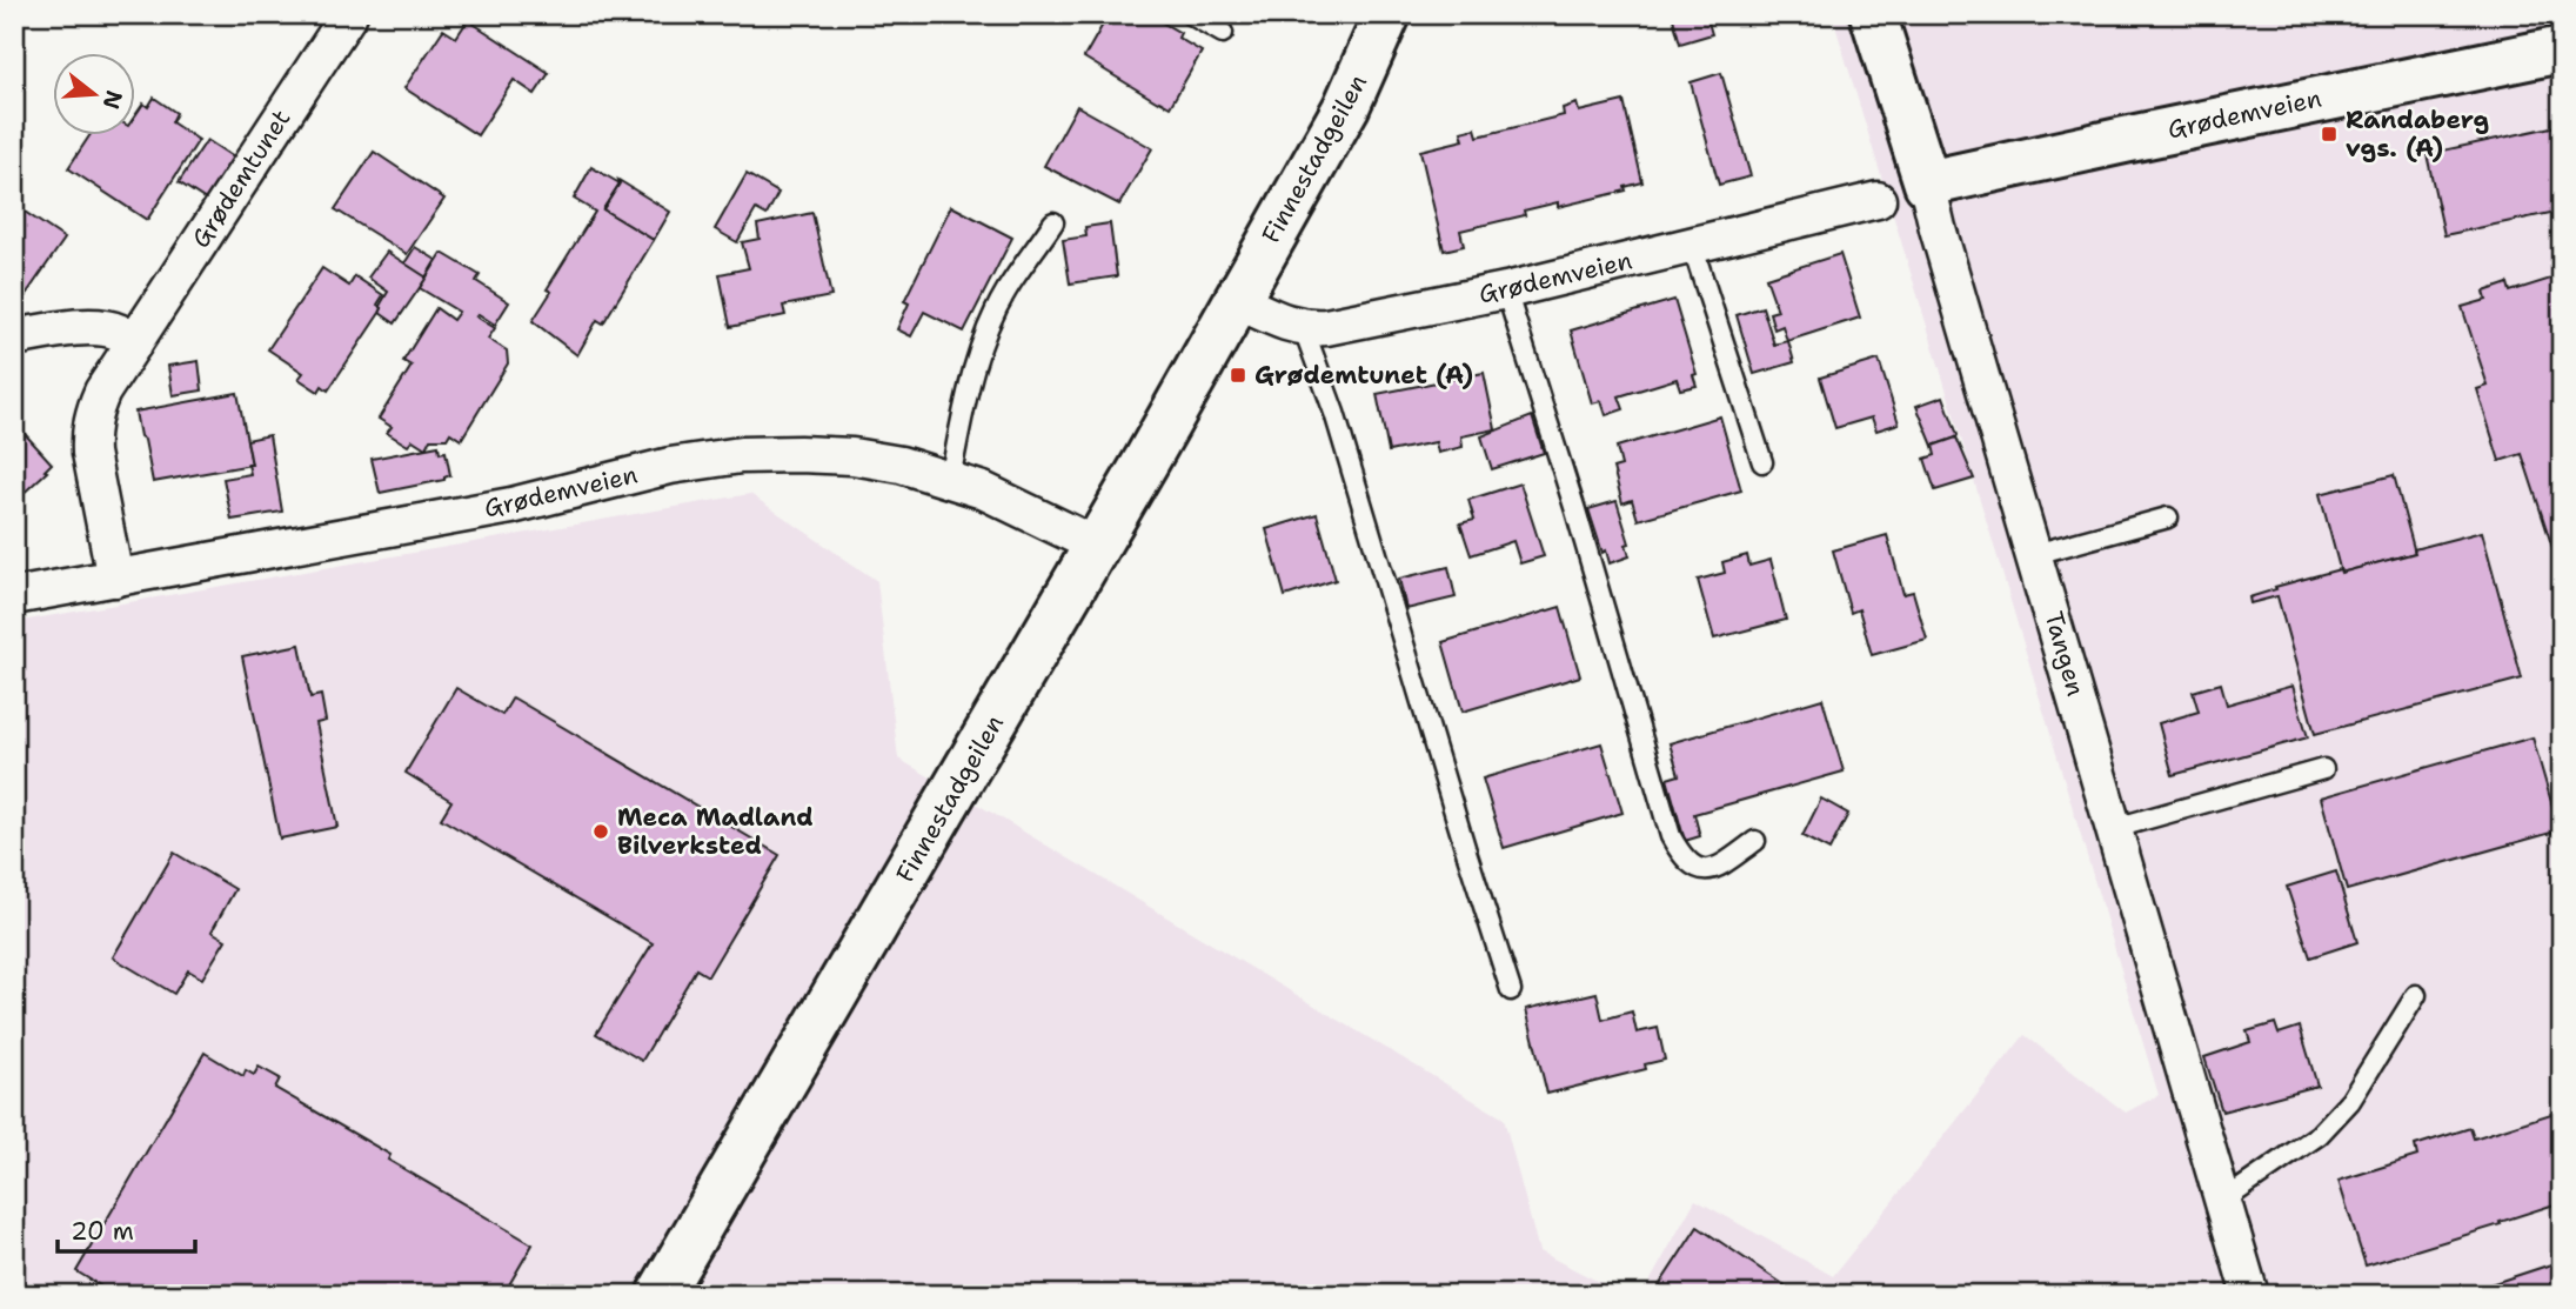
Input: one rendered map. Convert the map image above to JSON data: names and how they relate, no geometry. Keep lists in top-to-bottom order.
{
  "streets": {
    "main road": ["Grødemveien", "Finnestadgeilen", "Tangen"],
    "street": ["Grødemtunet"]
  },
  "crossings": [
    ["Grødemveien", "Finnestadgeilen"],
    ["Grødemveien", "Grødemtunet"],
    ["Grødemveien", "Tangen"]
  ],
  "places": {
    "transit": ["Randaberg vgs. (A)", "Grødemtunet (A)"],
    "other": ["Meca Madland Bilverksted"]
  },
  "scale_bar": "20 m",
  "north": "right"
}
